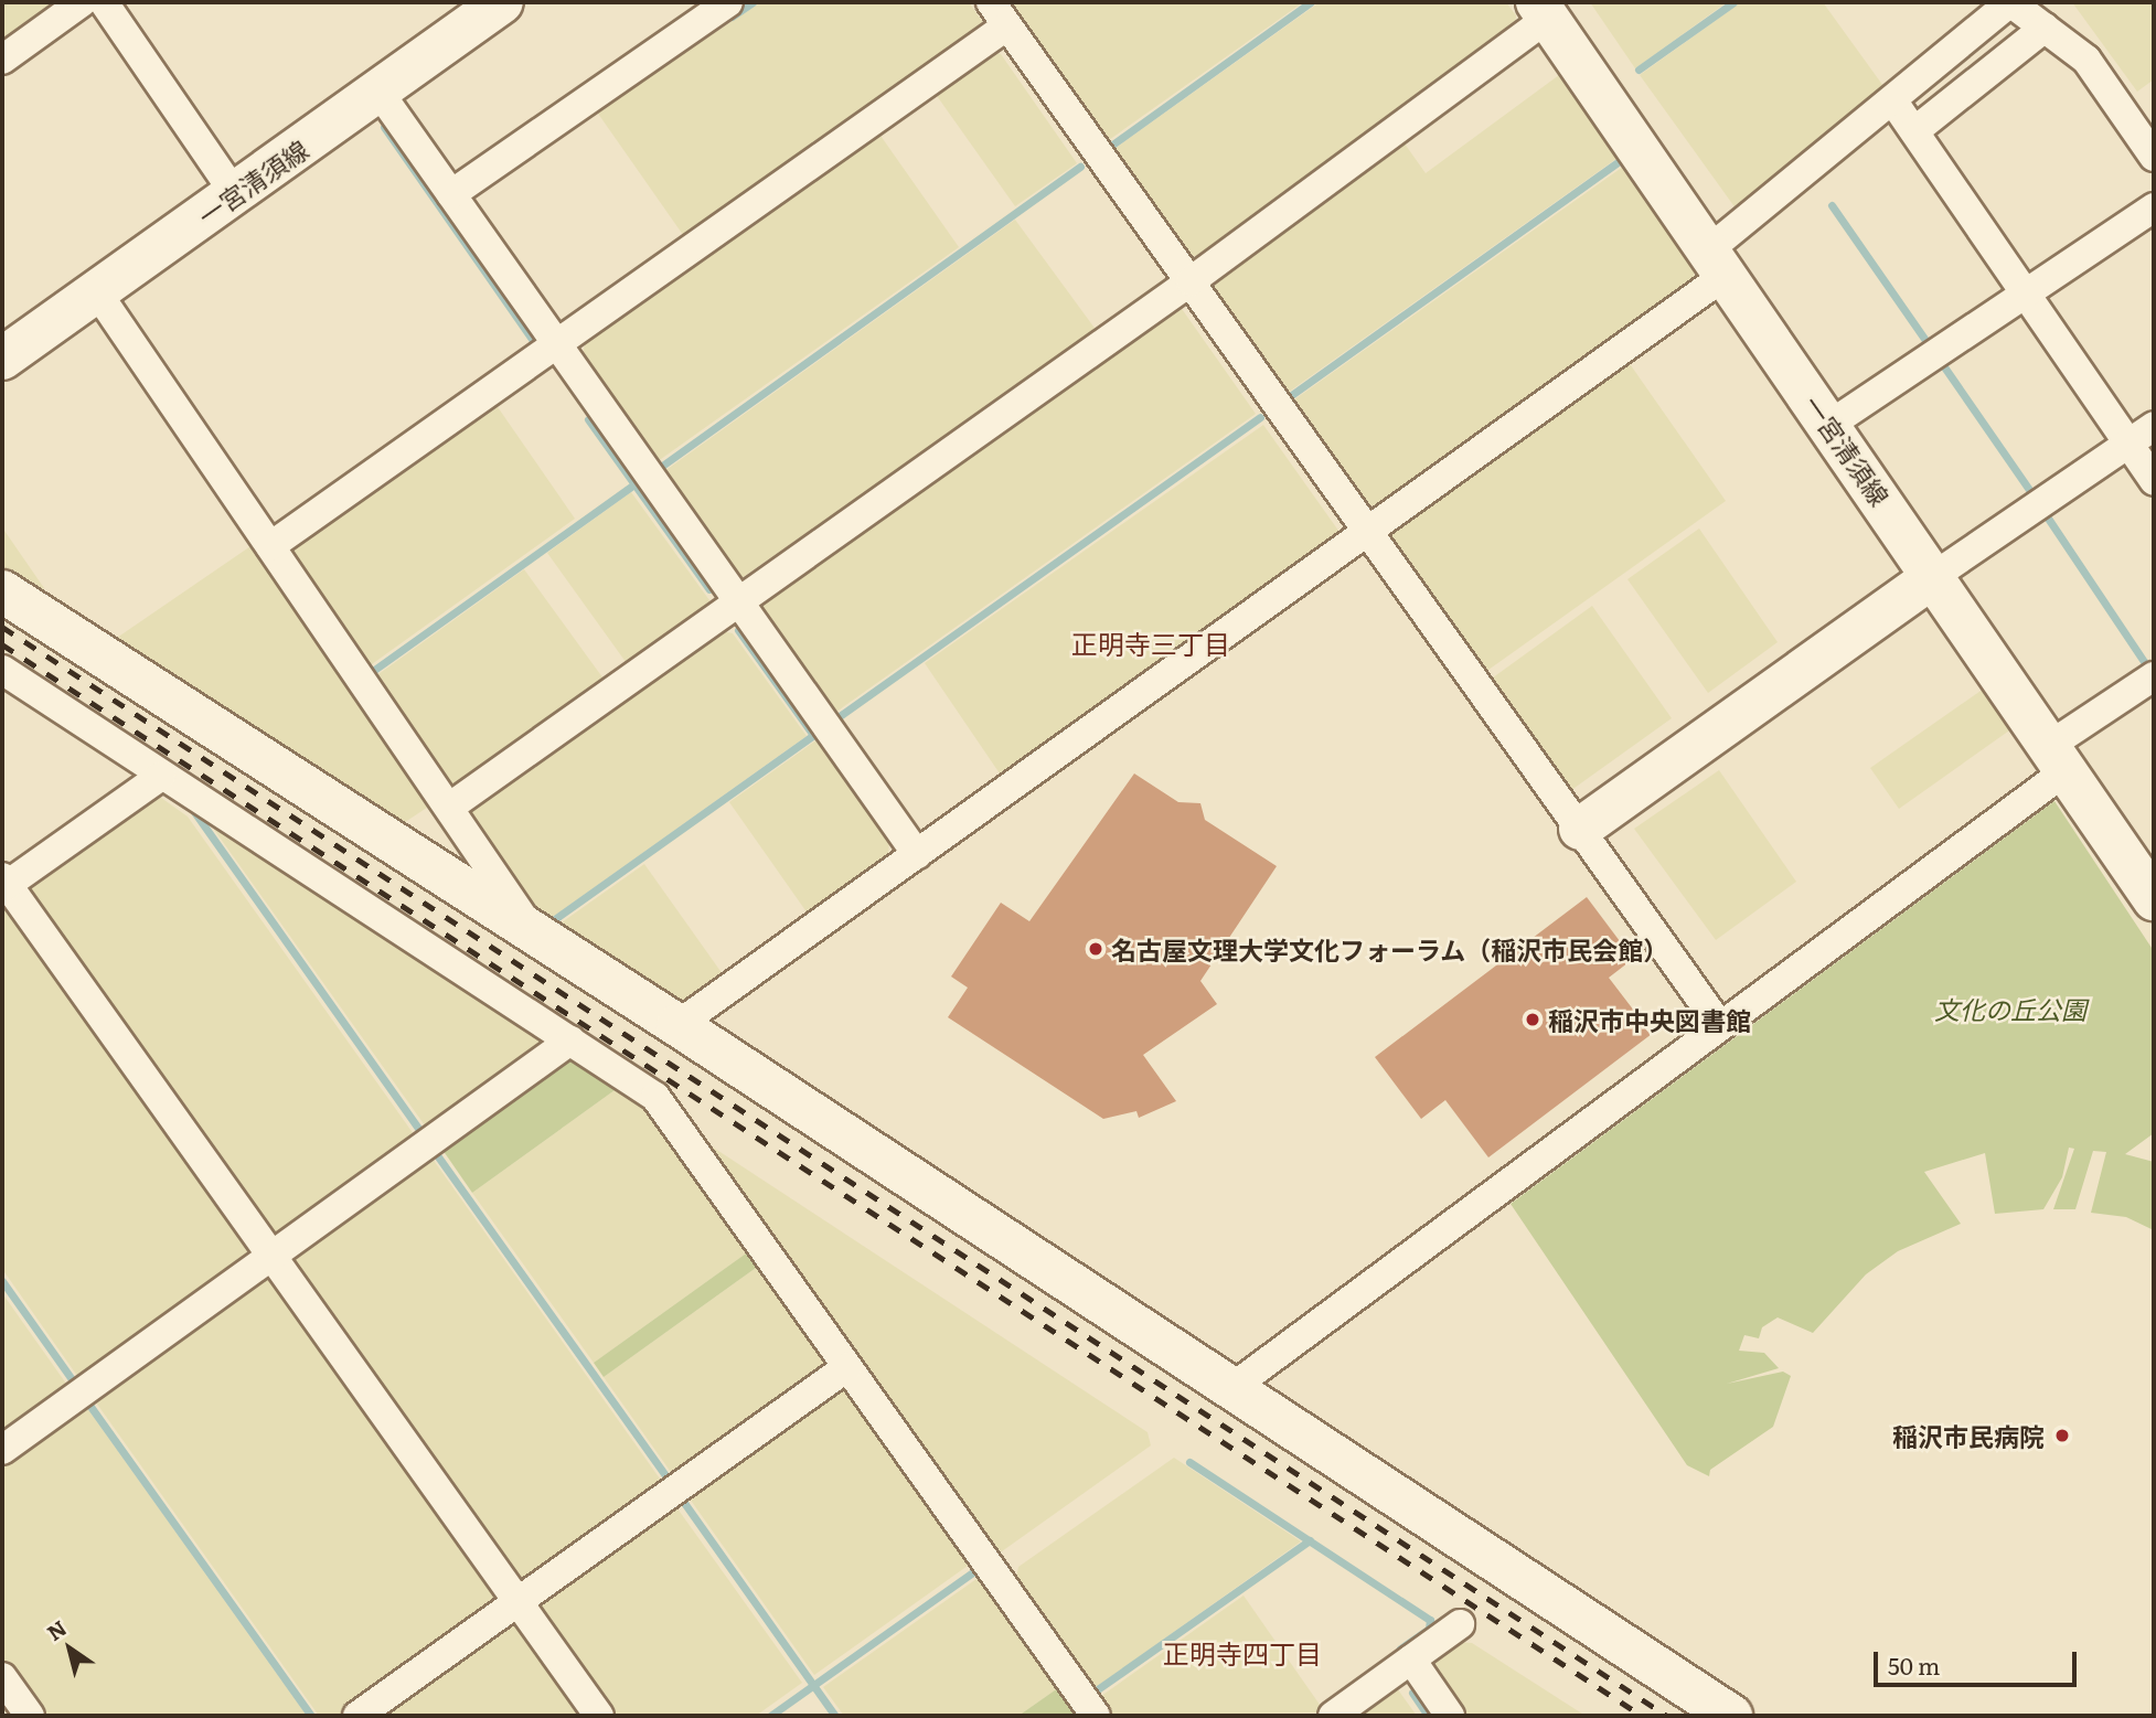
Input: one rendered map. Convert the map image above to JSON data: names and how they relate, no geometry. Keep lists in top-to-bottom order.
{
  "streets": {
    "street": ["一宮清須線"]
  },
  "districts": ["正明寺三丁目", "正明寺四丁目"],
  "parks": ["文化の丘公園"],
  "places": ["名古屋文理大学文化フォーラム（稲沢市民会館）", "稲沢市中央図書館", "稲沢市民病院"],
  "scale_bar": "50 m",
  "north": "top left"
}
